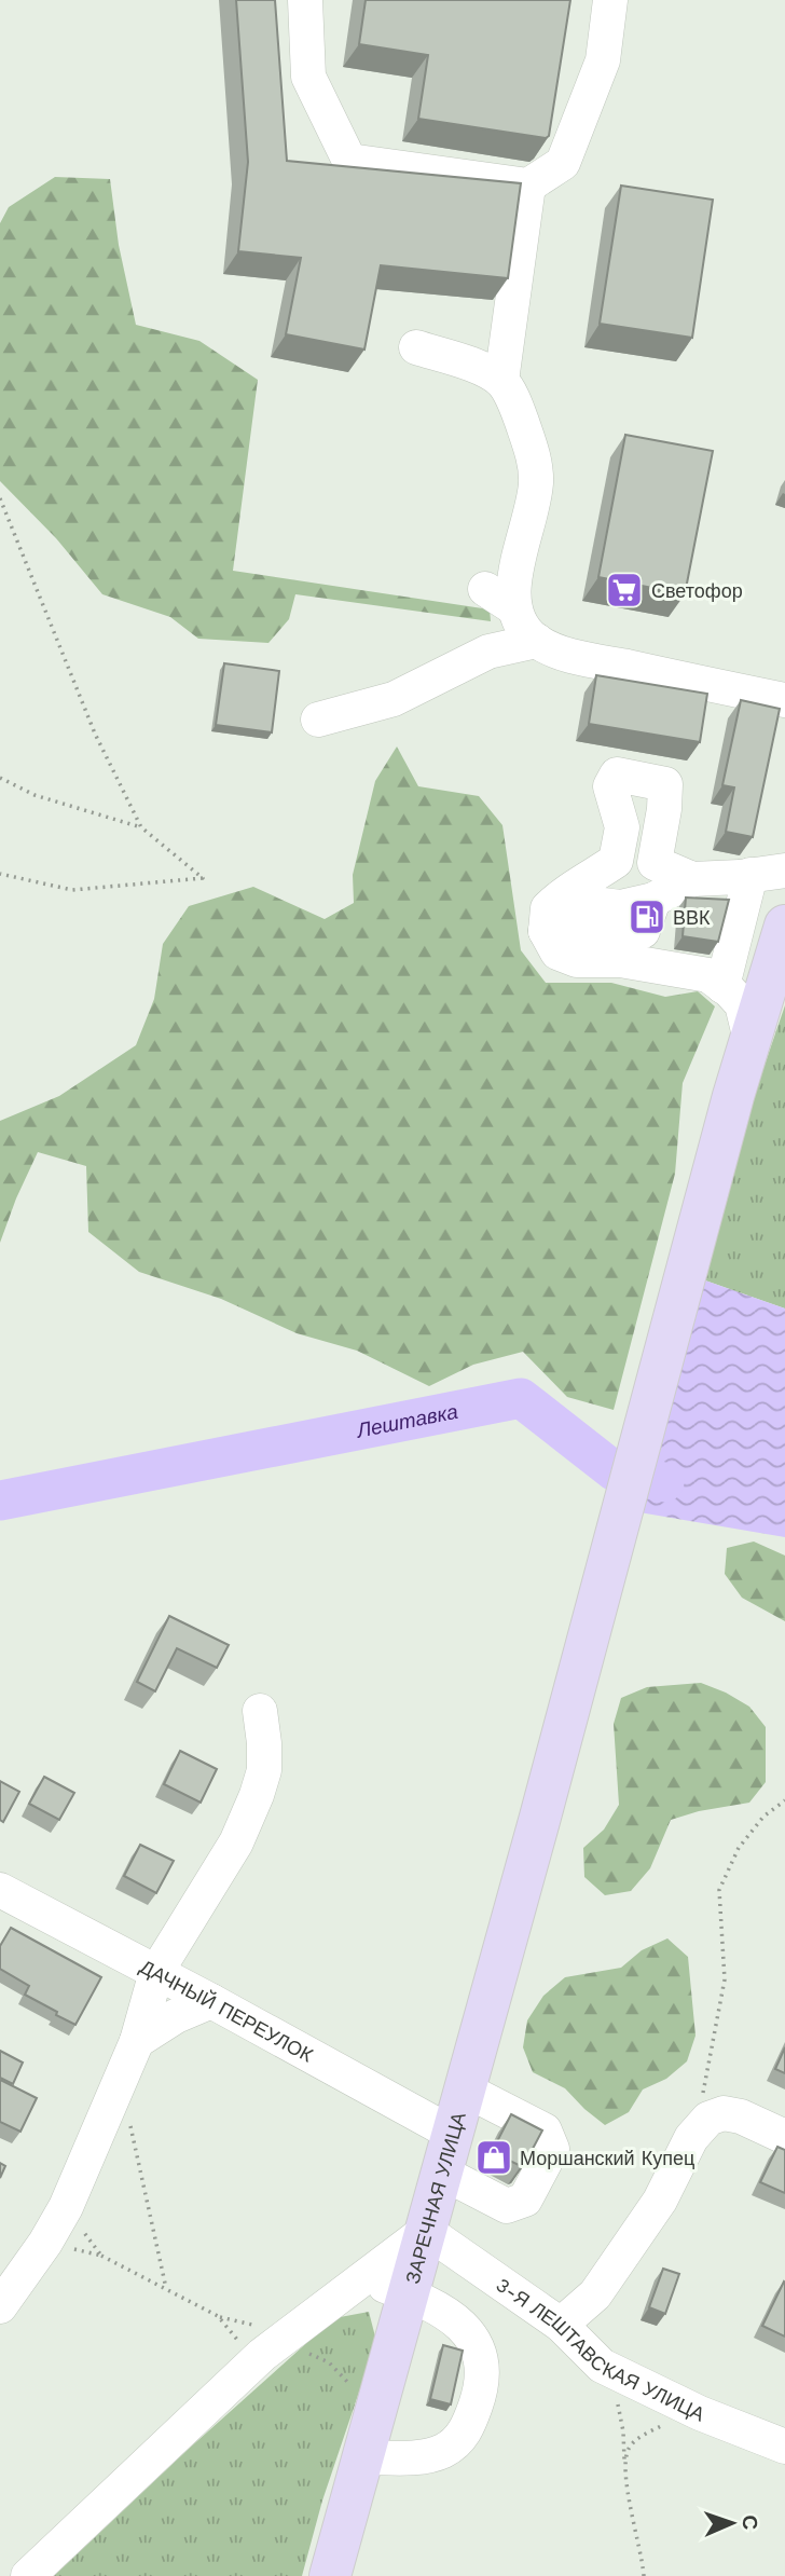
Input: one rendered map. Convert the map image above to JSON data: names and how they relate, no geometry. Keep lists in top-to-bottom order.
{
  "streets": {
    "main road": ["ЗАРЕЧНАЯ УЛИЦА"],
    "street": ["ДАЧНЫЙ ПЕРЕУЛОК", "3-Я ЛЕШТАВСКАЯ УЛИЦА"]
  },
  "crossings": [
    ["ДАЧНЫЙ ПЕРЕУЛОК", "ЗАРЕЧНАЯ УЛИЦА"],
    ["ЗАРЕЧНАЯ УЛИЦА", "3-Я ЛЕШТАВСКАЯ УЛИЦА"]
  ],
  "water": ["Лештавка"],
  "places": {
    "supermarket": ["Светофор"],
    "fuel station": ["ВВК"],
    "shop": ["Моршанский Купец"]
  },
  "north": "right"
}
